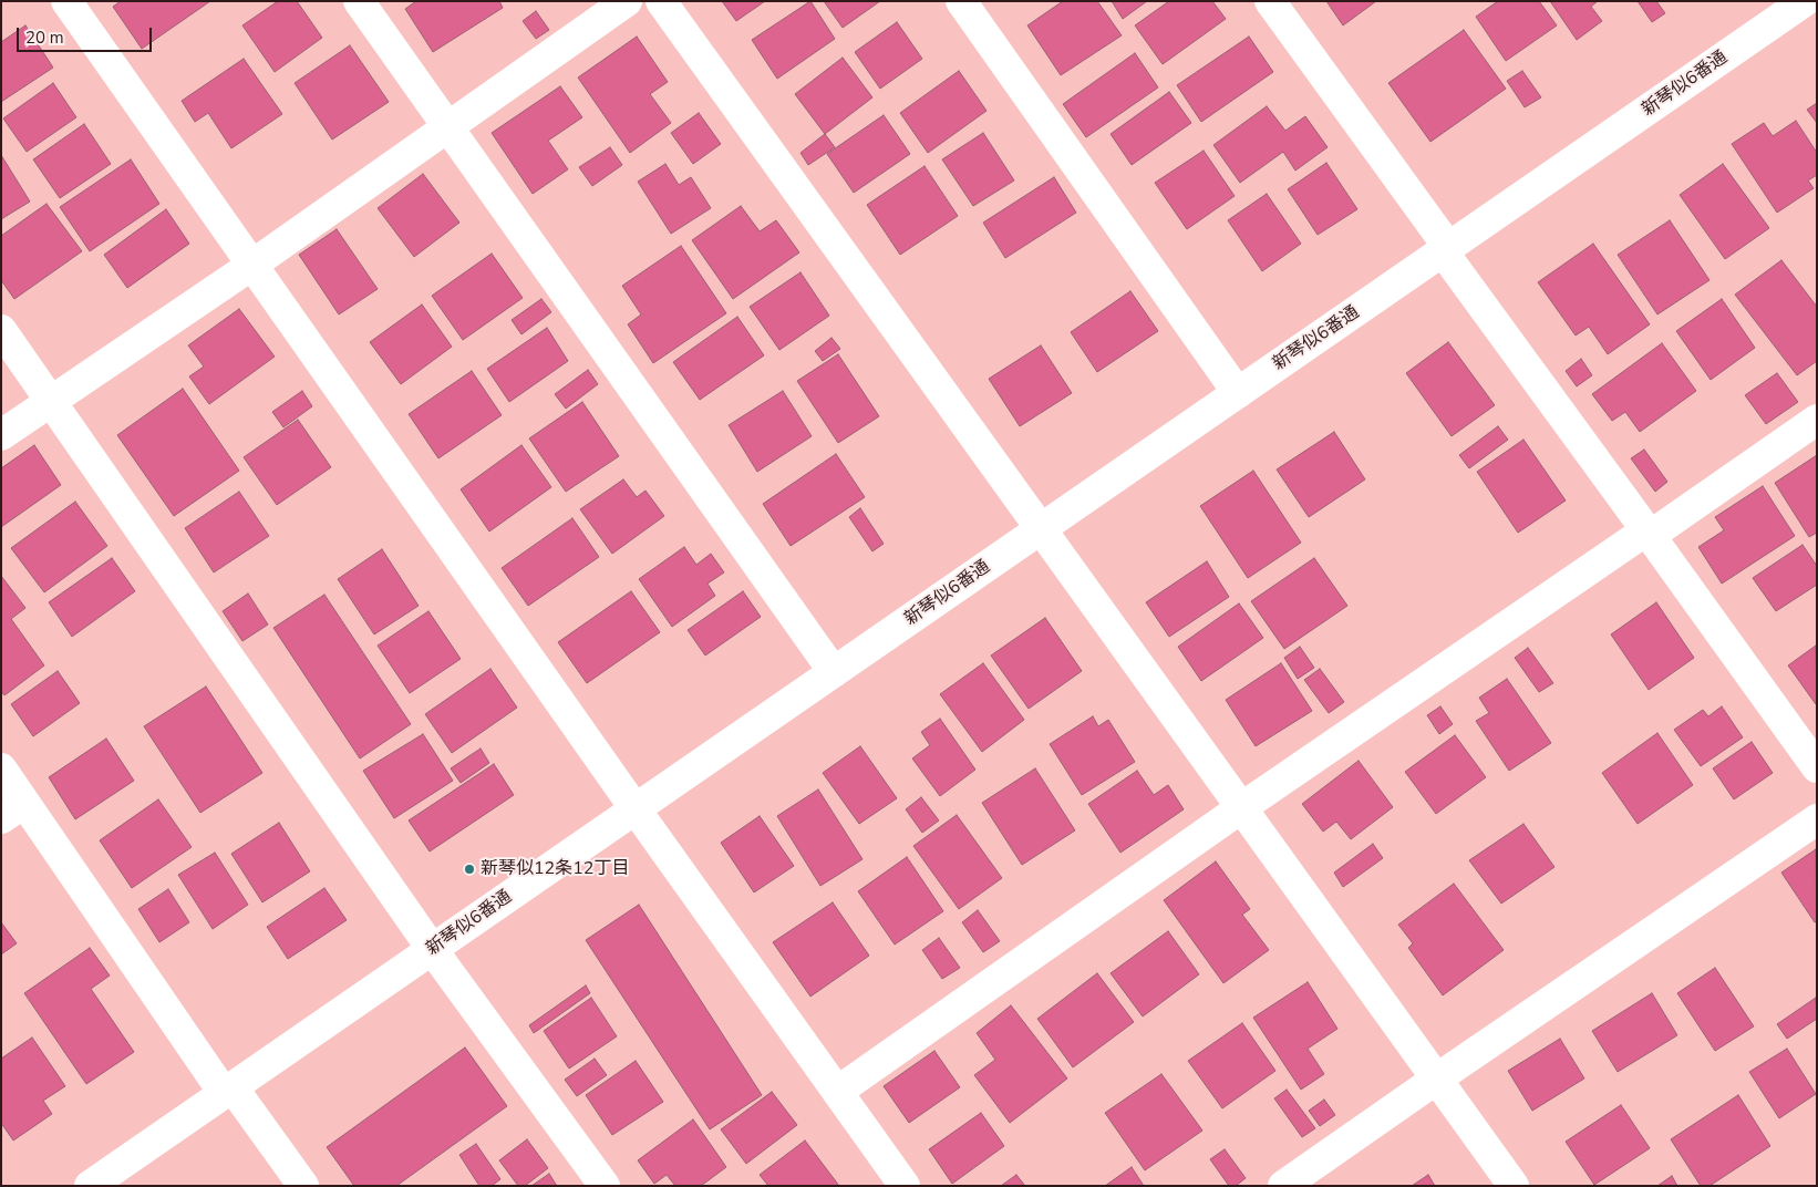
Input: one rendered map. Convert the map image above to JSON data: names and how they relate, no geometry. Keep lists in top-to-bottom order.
{
  "streets": {
    "street": ["新琴似6番通"]
  },
  "places": ["新琴似12条12丁目"],
  "scale_bar": "20 m"
}
